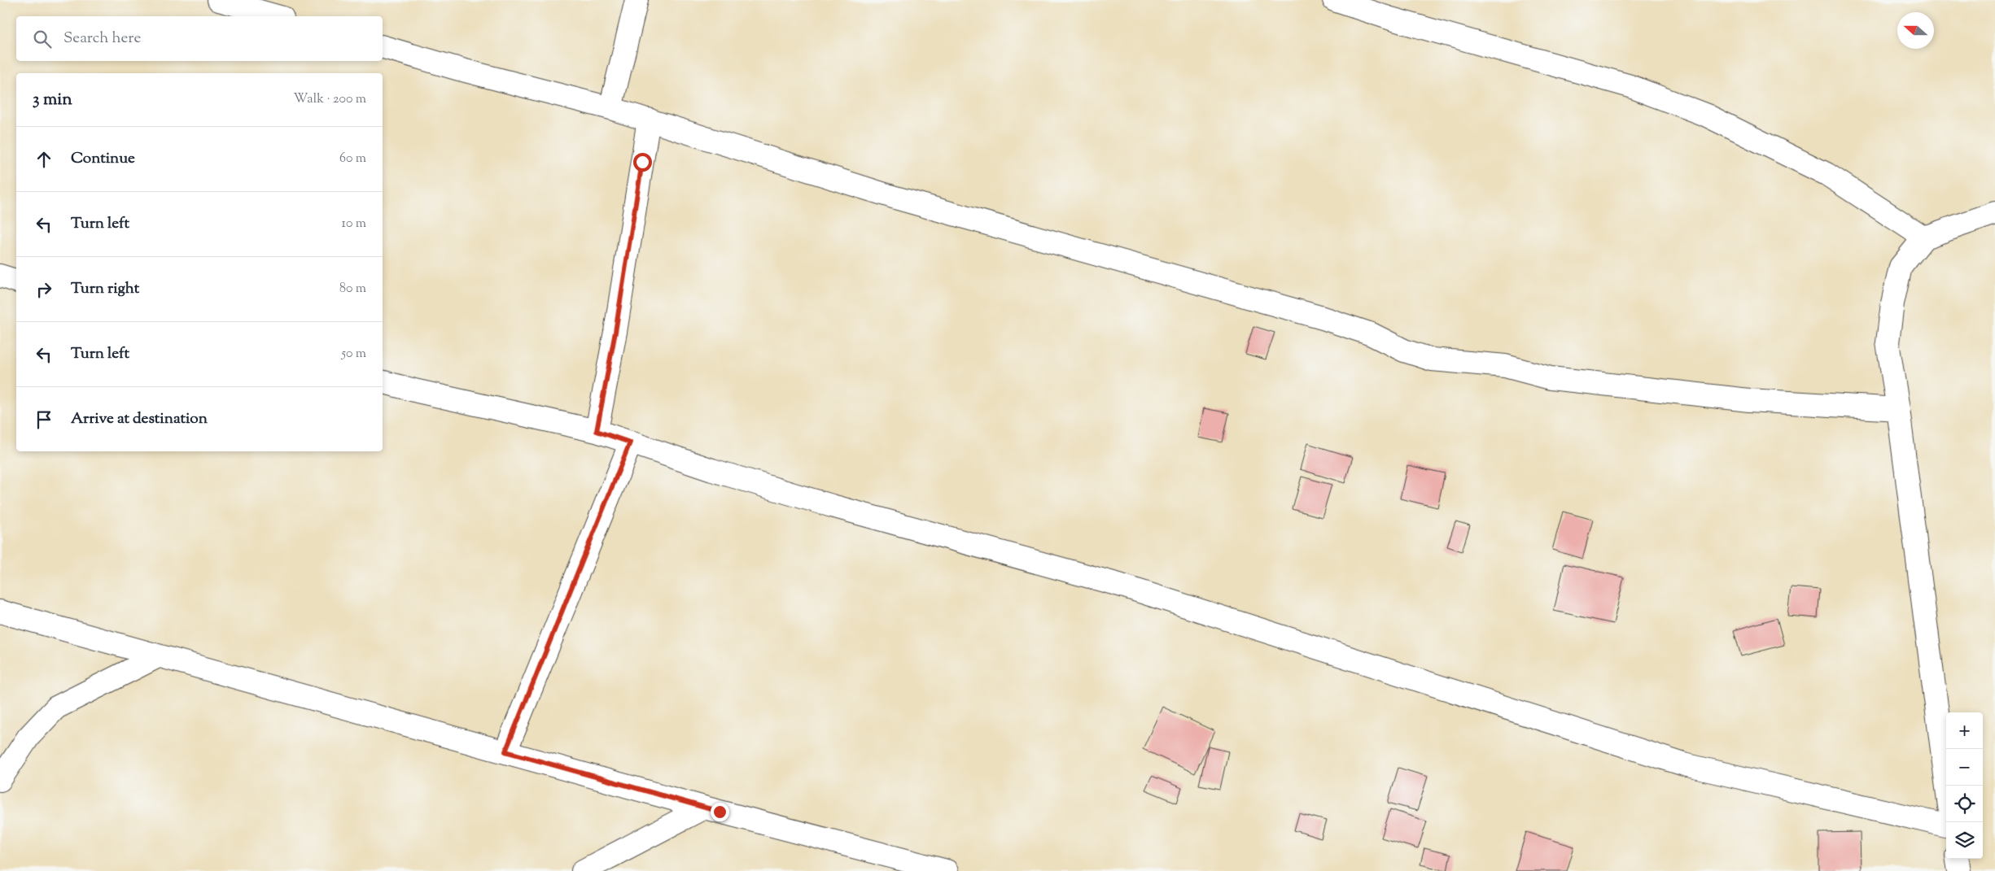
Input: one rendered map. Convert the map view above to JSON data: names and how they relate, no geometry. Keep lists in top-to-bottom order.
{
  "north": "left",
  "page": {
    "search": "Search here",
    "heading": ["3 min", "Walk · 200 m"],
    "list": [
      ["Continue", "60 m"],
      ["Turn left", "10 m"],
      ["Turn right", "80 m"],
      ["Turn left", "50 m"],
      "Arrive at destination"
    ],
    "map_buttons": ["+", "−"]
  }
}
